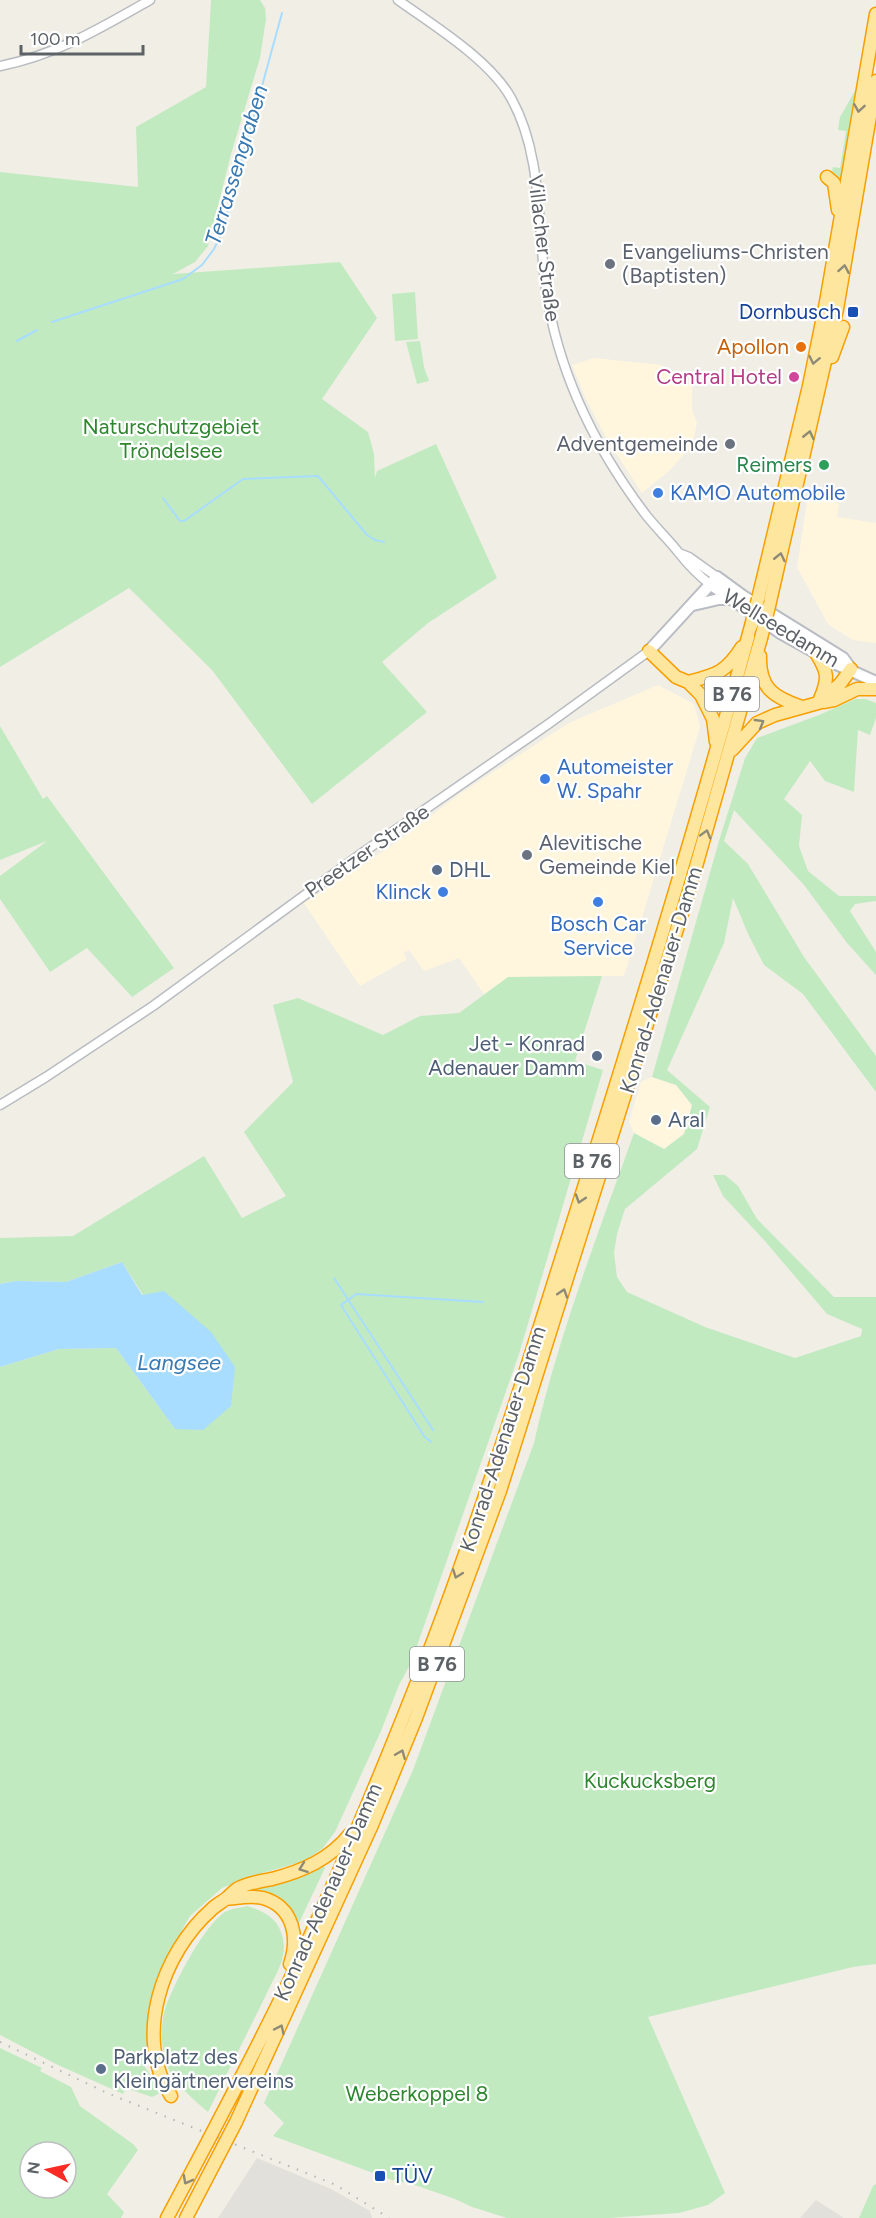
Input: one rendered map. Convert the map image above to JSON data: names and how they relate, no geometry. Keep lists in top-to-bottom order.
{
  "streets": {
    "highway": ["B 76", "Konrad-Adenauer-Damm"],
    "main road": ["Wellseedamm", "Preetzer Straße"],
    "street": ["Villacher Straße"]
  },
  "crossings": [
    ["Villacher Straße", "Wellseedamm"],
    ["Villacher Straße", "Preetzer Straße"],
    ["Wellseedamm", "Preetzer Straße"],
    ["B 76", "Konrad-Adenauer-Damm"]
  ],
  "water": ["Terrassengraben", "Langsee"],
  "parks": ["Naturschutzgebiet Tröndelsee", "Kuckucksberg", "Weberkoppel 8"],
  "places": {
    "other": [
      "Evangeliums-Christen (Baptisten)",
      "Apollon",
      "Central Hotel",
      "Adventgemeinde",
      "Reimers",
      "KAMO Automobile",
      "Automeister W. Spahr",
      "Alevitische Gemeinde Kiel",
      "DHL",
      "Klinck",
      "Bosch Car Service",
      "Jet - Konrad Adenauer Damm",
      "Aral",
      "Parkplatz des Kleingärtnervereins"
    ],
    "transit": ["Dornbusch", "TÜV"]
  },
  "scale_bar": "100 m",
  "north": "left"
}
